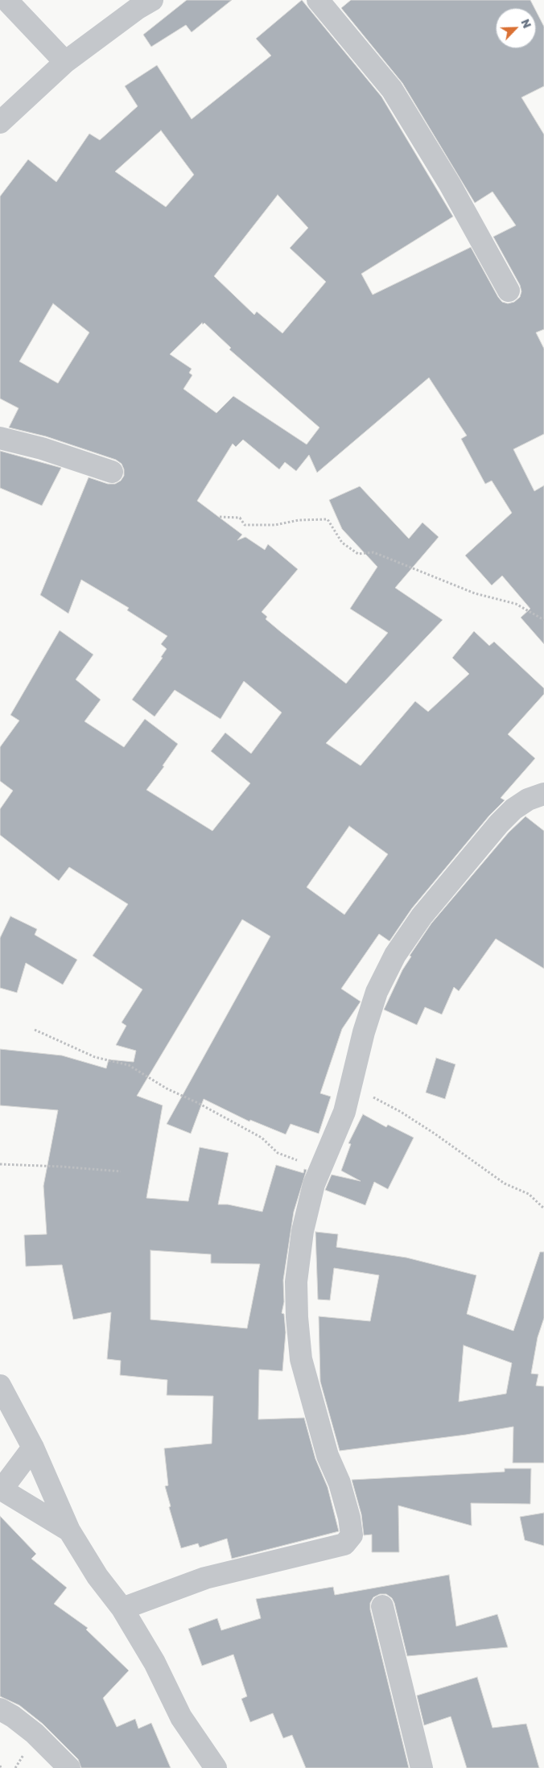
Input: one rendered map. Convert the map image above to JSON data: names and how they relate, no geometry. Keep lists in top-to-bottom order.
{
  "north": "top right"
}
